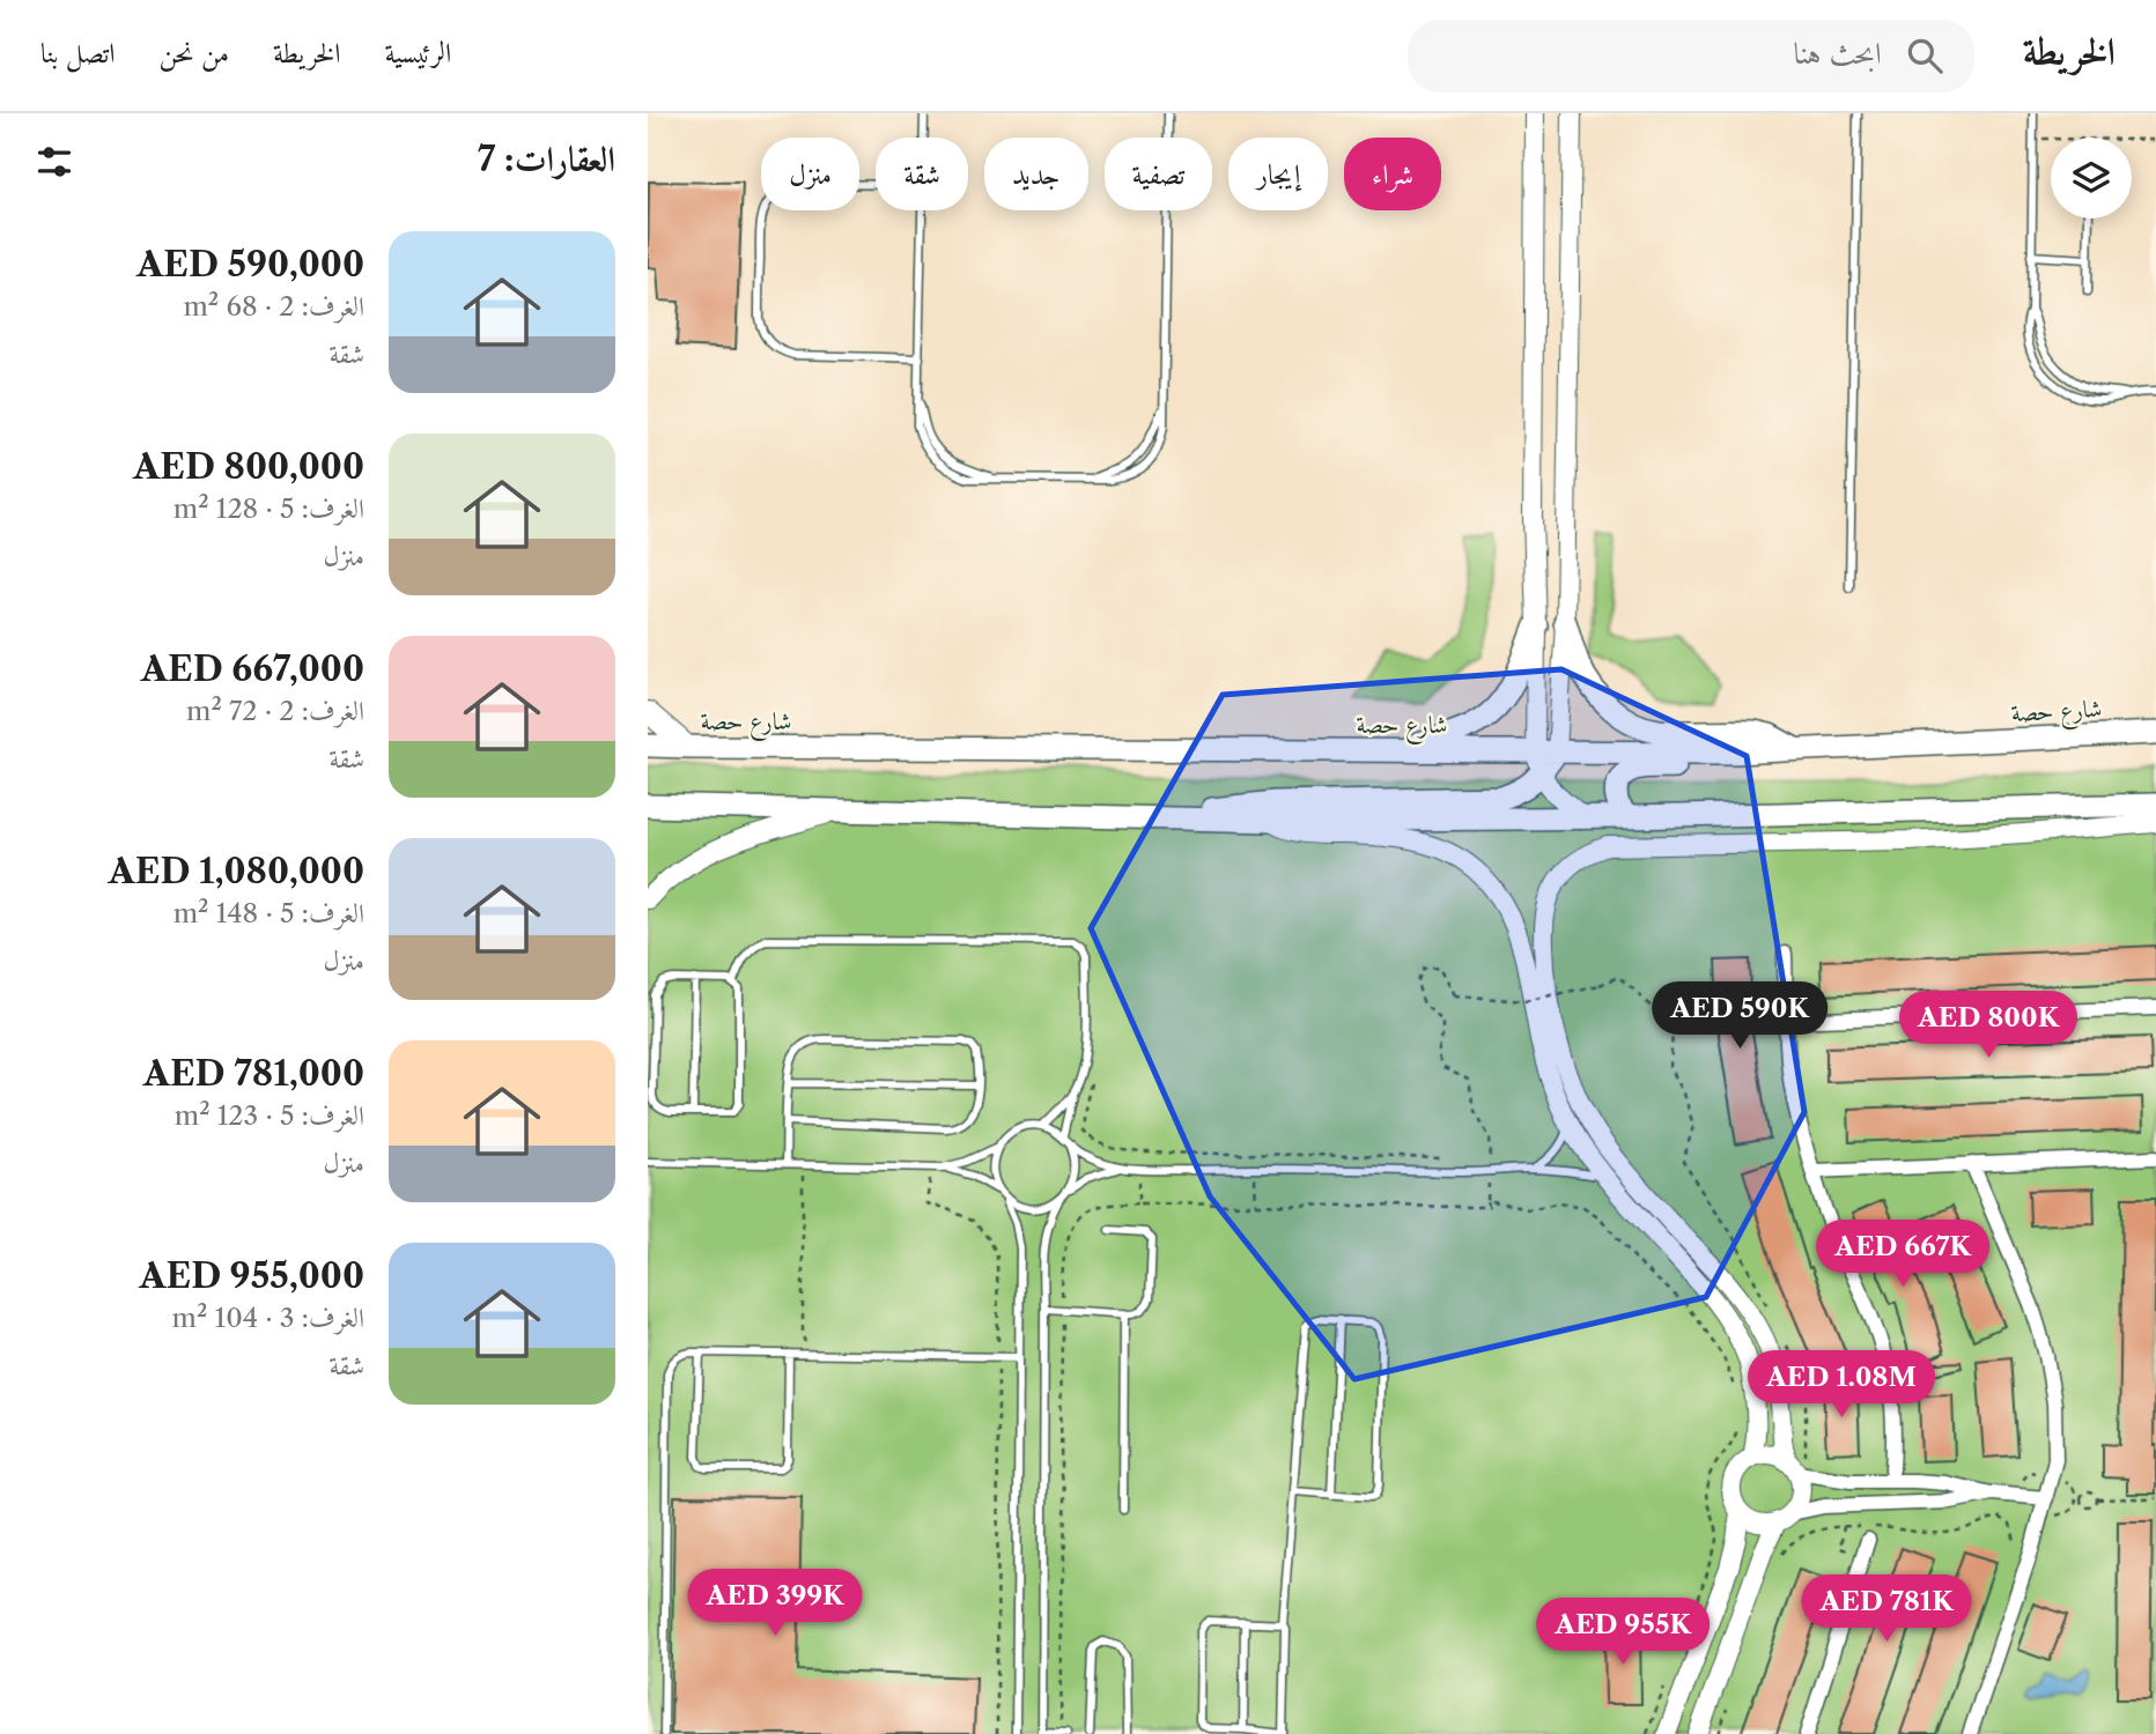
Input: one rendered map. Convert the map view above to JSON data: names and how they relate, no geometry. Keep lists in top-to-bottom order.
{
  "streets": {
    "main road": ["شارع حصة"]
  },
  "page": {
    "header": "الخريطة",
    "search": "ابحث هنا",
    "nav": [
      "الرئيسية",
      "الخريطة",
      "من نحن",
      "اتصل بنا"
    ],
    "heading": "العقارات: 7",
    "chip": [
      "شراء",
      "إيجار",
      "تصفية",
      "جديد",
      "شقة",
      "منزل"
    ],
    "list": [
      {
        "name": "AED 590,000",
        "note": "الغرف: 2 · 68 m² · شقة"
      },
      {
        "name": "AED 800,000",
        "note": "الغرف: 5 · 128 m² · منزل"
      },
      {
        "name": "AED 667,000",
        "note": "الغرف: 2 · 72 m² · شقة"
      },
      {
        "name": "AED 1,080,000",
        "note": "الغرف: 5 · 148 m² · منزل"
      },
      {
        "name": "AED 781,000",
        "note": "الغرف: 5 · 123 m² · منزل"
      },
      {
        "name": "AED 955,000",
        "note": "الغرف: 3 · 104 m² · شقة"
      }
    ],
    "price": [
      "AED 590K",
      "AED 800K",
      "AED 667K",
      "AED 1.08M",
      "AED 399K",
      "AED 781K",
      "AED 955K"
    ]
  }
}
